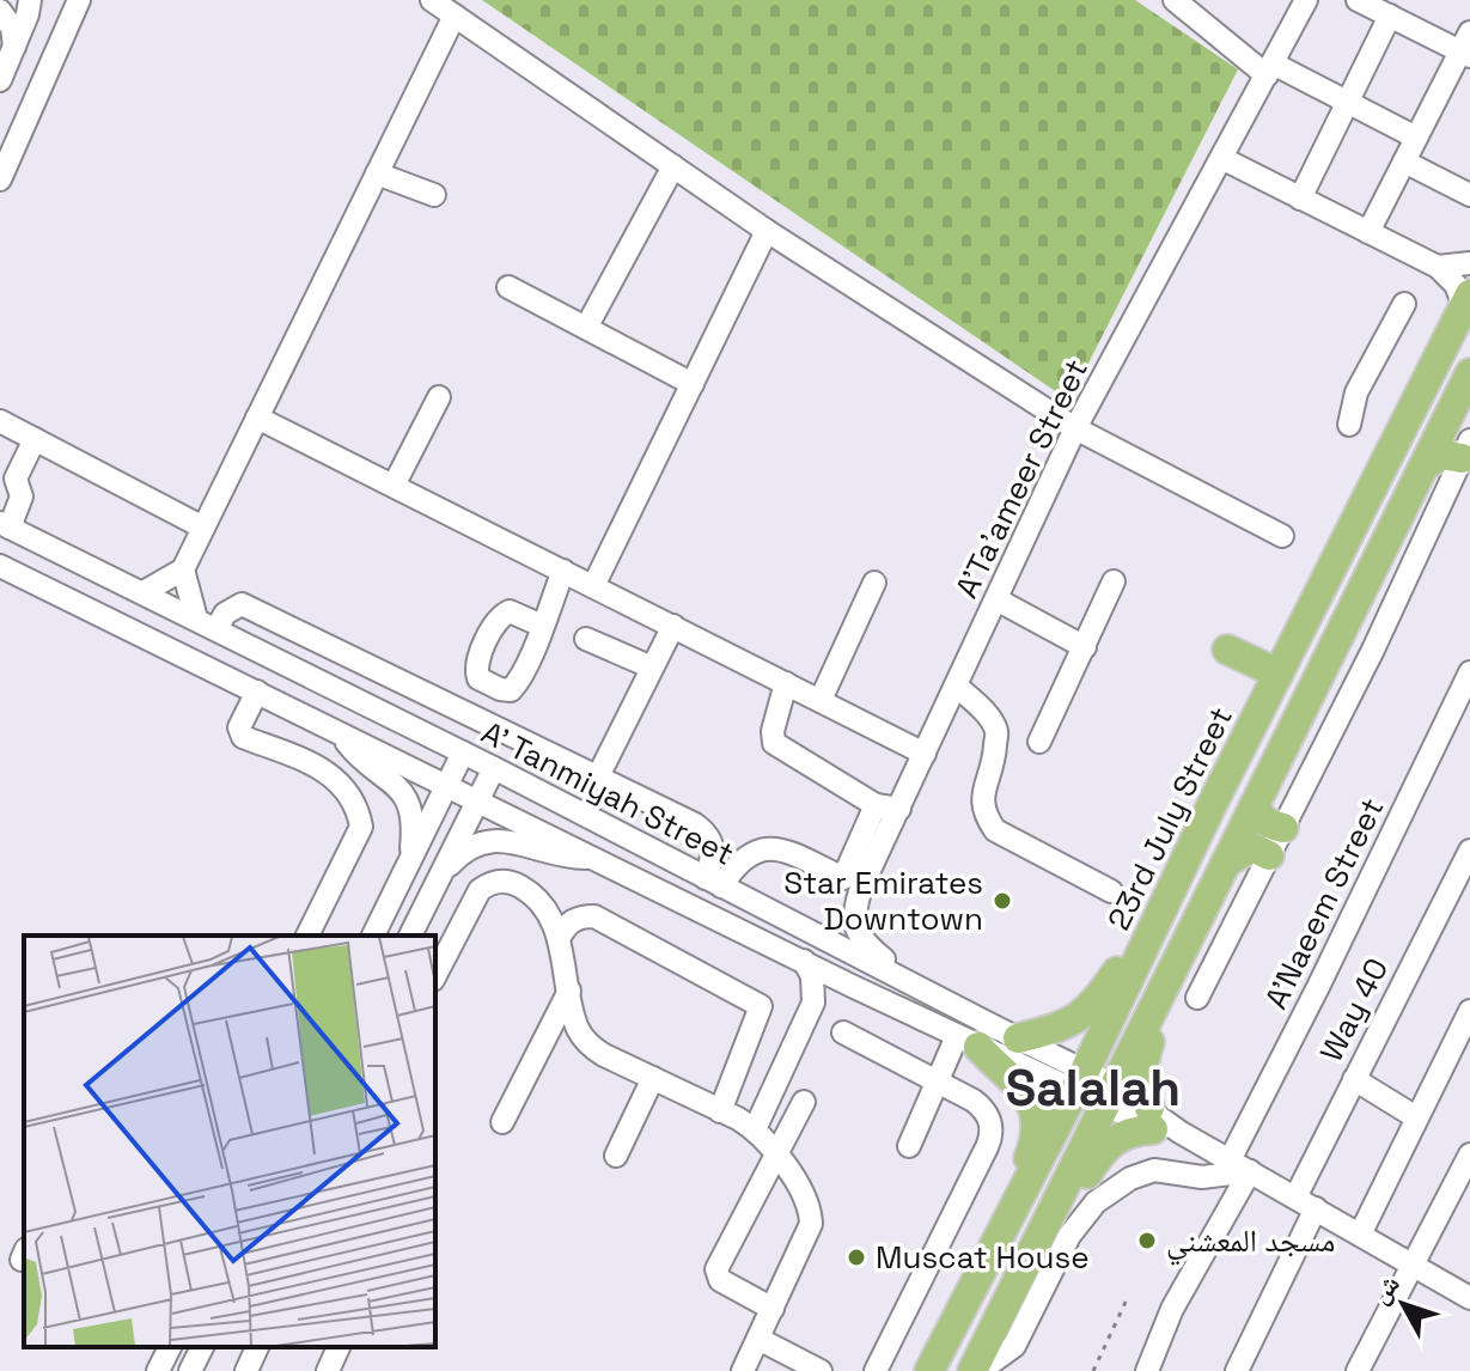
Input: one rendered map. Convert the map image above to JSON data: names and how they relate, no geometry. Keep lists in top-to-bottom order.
{
  "streets": {
    "main road": ["23rd July Street"],
    "street": [
      "A'Ta'ameer Street",
      "A' Tanmiyah Street",
      "A'Naeem Street",
      "Way 40"
    ]
  },
  "crossings": [
    ["A'Ta'ameer Street", "A' Tanmiyah Street"],
    ["A' Tanmiyah Street", "23rd July Street"],
    ["A' Tanmiyah Street", "A'Naeem Street"],
    ["A' Tanmiyah Street", "Way 40"]
  ],
  "districts": ["Salalah"],
  "places": ["Star Emirates Downtown", "مسجد المعشني", "Muscat House"],
  "north": "top left"
}
